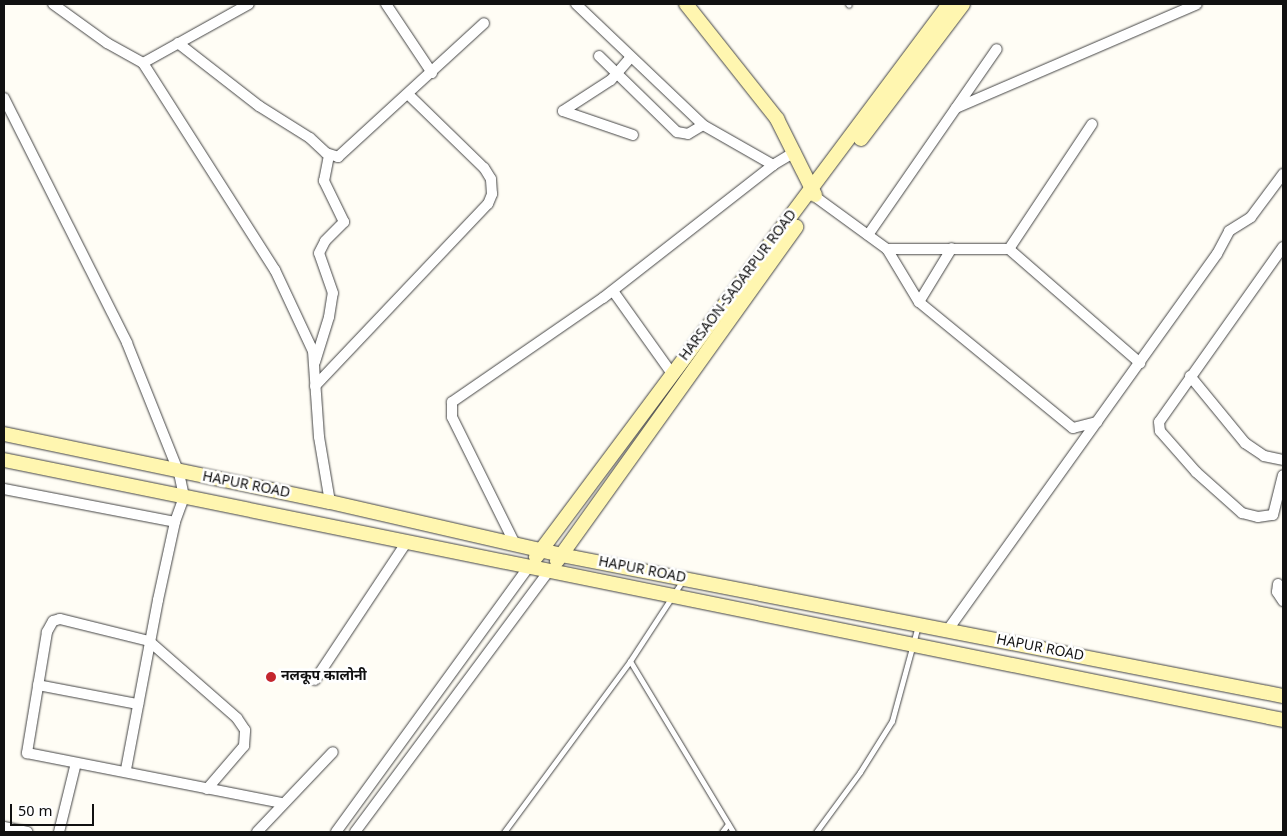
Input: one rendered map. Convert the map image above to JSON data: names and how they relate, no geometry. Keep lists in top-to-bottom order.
{
  "streets": {
    "main road": ["HARSAON-SADARPUR ROAD", "HAPUR ROAD"]
  },
  "crossings": [
    ["HARSAON-SADARPUR ROAD", "HAPUR ROAD"]
  ],
  "places": ["नलकूप कालोनी"],
  "scale_bar": "50 m"
}
